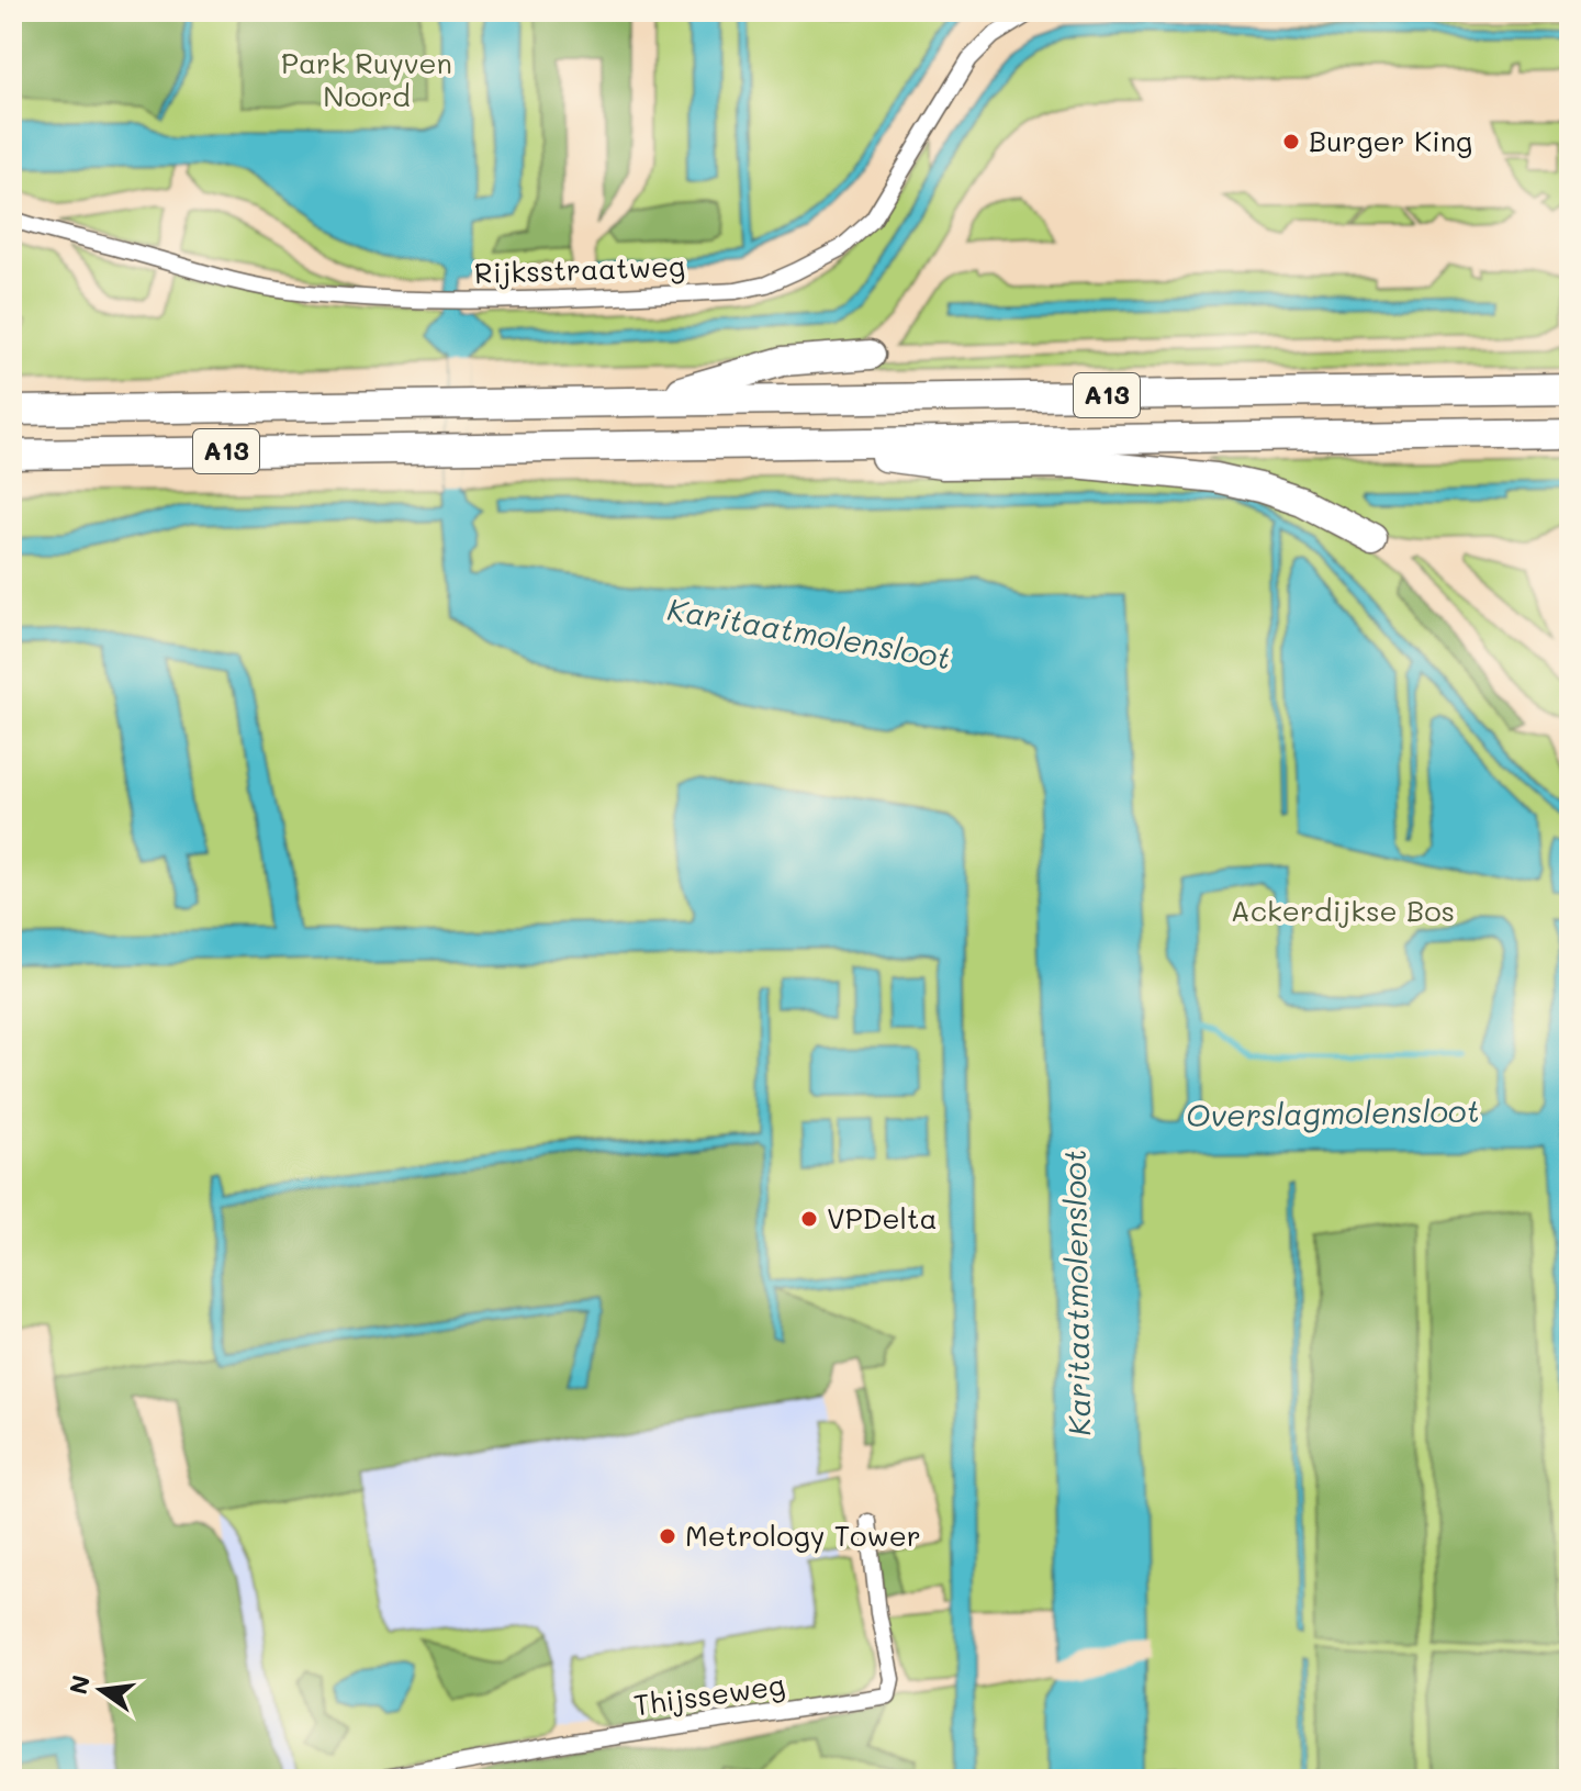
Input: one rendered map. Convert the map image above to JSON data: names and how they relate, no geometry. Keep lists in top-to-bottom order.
{
  "streets": {
    "highway": ["A13"],
    "street": ["Rijksstraatweg", "Thijsseweg"]
  },
  "water": ["Karitaatmolensloot", "Overslagmolensloot"],
  "parks": ["Park Ruyven Noord", "Ackerdijkse Bos"],
  "places": ["Burger King", "VPDelta", "Metrology Tower"],
  "north": "left"
}
